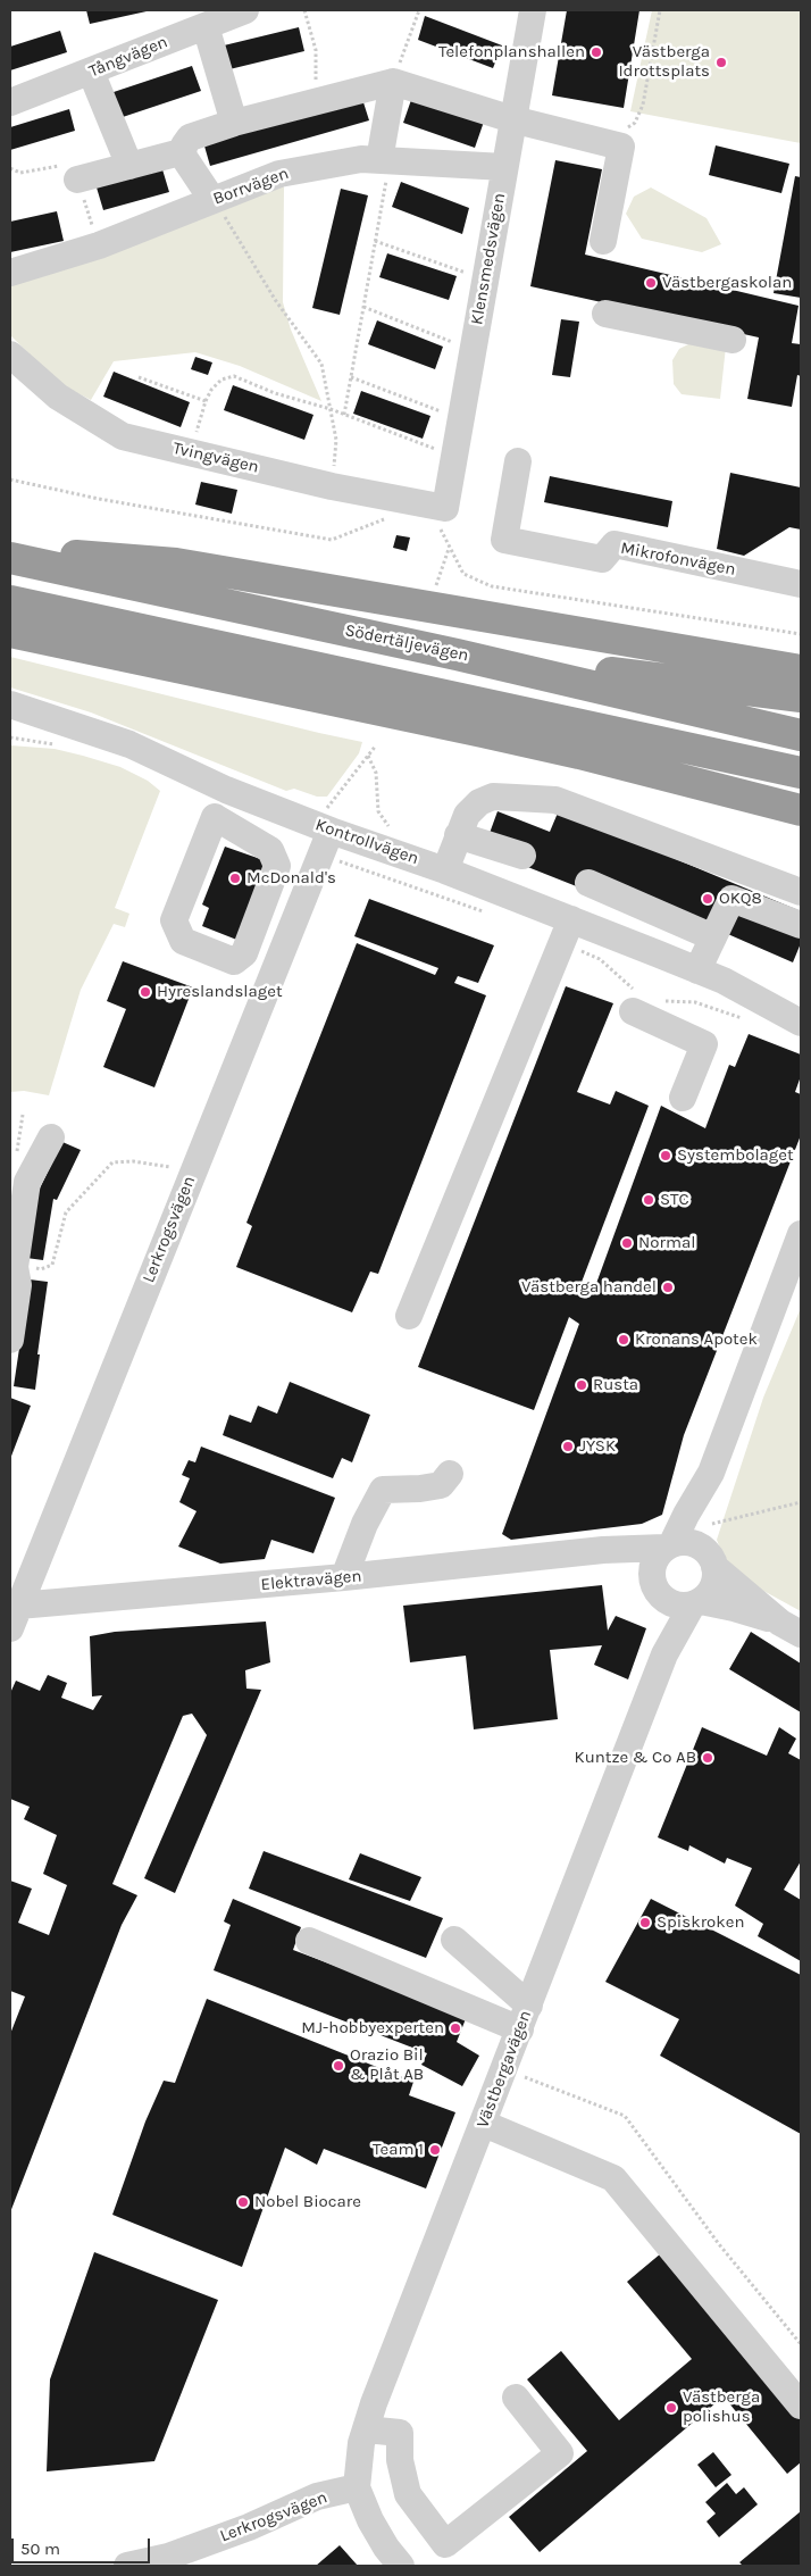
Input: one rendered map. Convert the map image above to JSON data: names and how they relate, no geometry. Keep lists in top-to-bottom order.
{
  "streets": {
    "highway": ["Södertäljevägen"],
    "street": [
      "Tångvägen",
      "Borrvägen",
      "Klensmedsvägen",
      "Tvingvägen",
      "Mikrofonvägen",
      "Kontrollvägen",
      "Lerkrogsvägen",
      "Elektravägen",
      "Västbergavägen"
    ]
  },
  "crossings": [
    ["Borrvägen", "Klensmedsvägen"],
    ["Klensmedsvägen", "Tvingvägen"],
    ["Kontrollvägen", "Lerkrogsvägen"],
    ["Lerkrogsvägen", "Elektravägen"],
    ["Lerkrogsvägen", "Västbergavägen"],
    ["Elektravägen", "Västbergavägen"]
  ],
  "places": [
    "Telefonplanshallen",
    "Västberga Idrottsplats",
    "Västbergaskolan",
    "McDonald's",
    "OKQ8",
    "Hyreslandslaget",
    "Systembolaget",
    "STC",
    "Normal",
    "Västberga handel",
    "Kronans Apotek",
    "Rusta",
    "JYSK",
    "Kuntze & Co AB",
    "Spiskroken",
    "MJ-hobbyexperten",
    "Orazio Bil & Plåt AB",
    "Team 1",
    "Nobel Biocare",
    "Västberga polishus"
  ],
  "scale_bar": "50 m"
}
